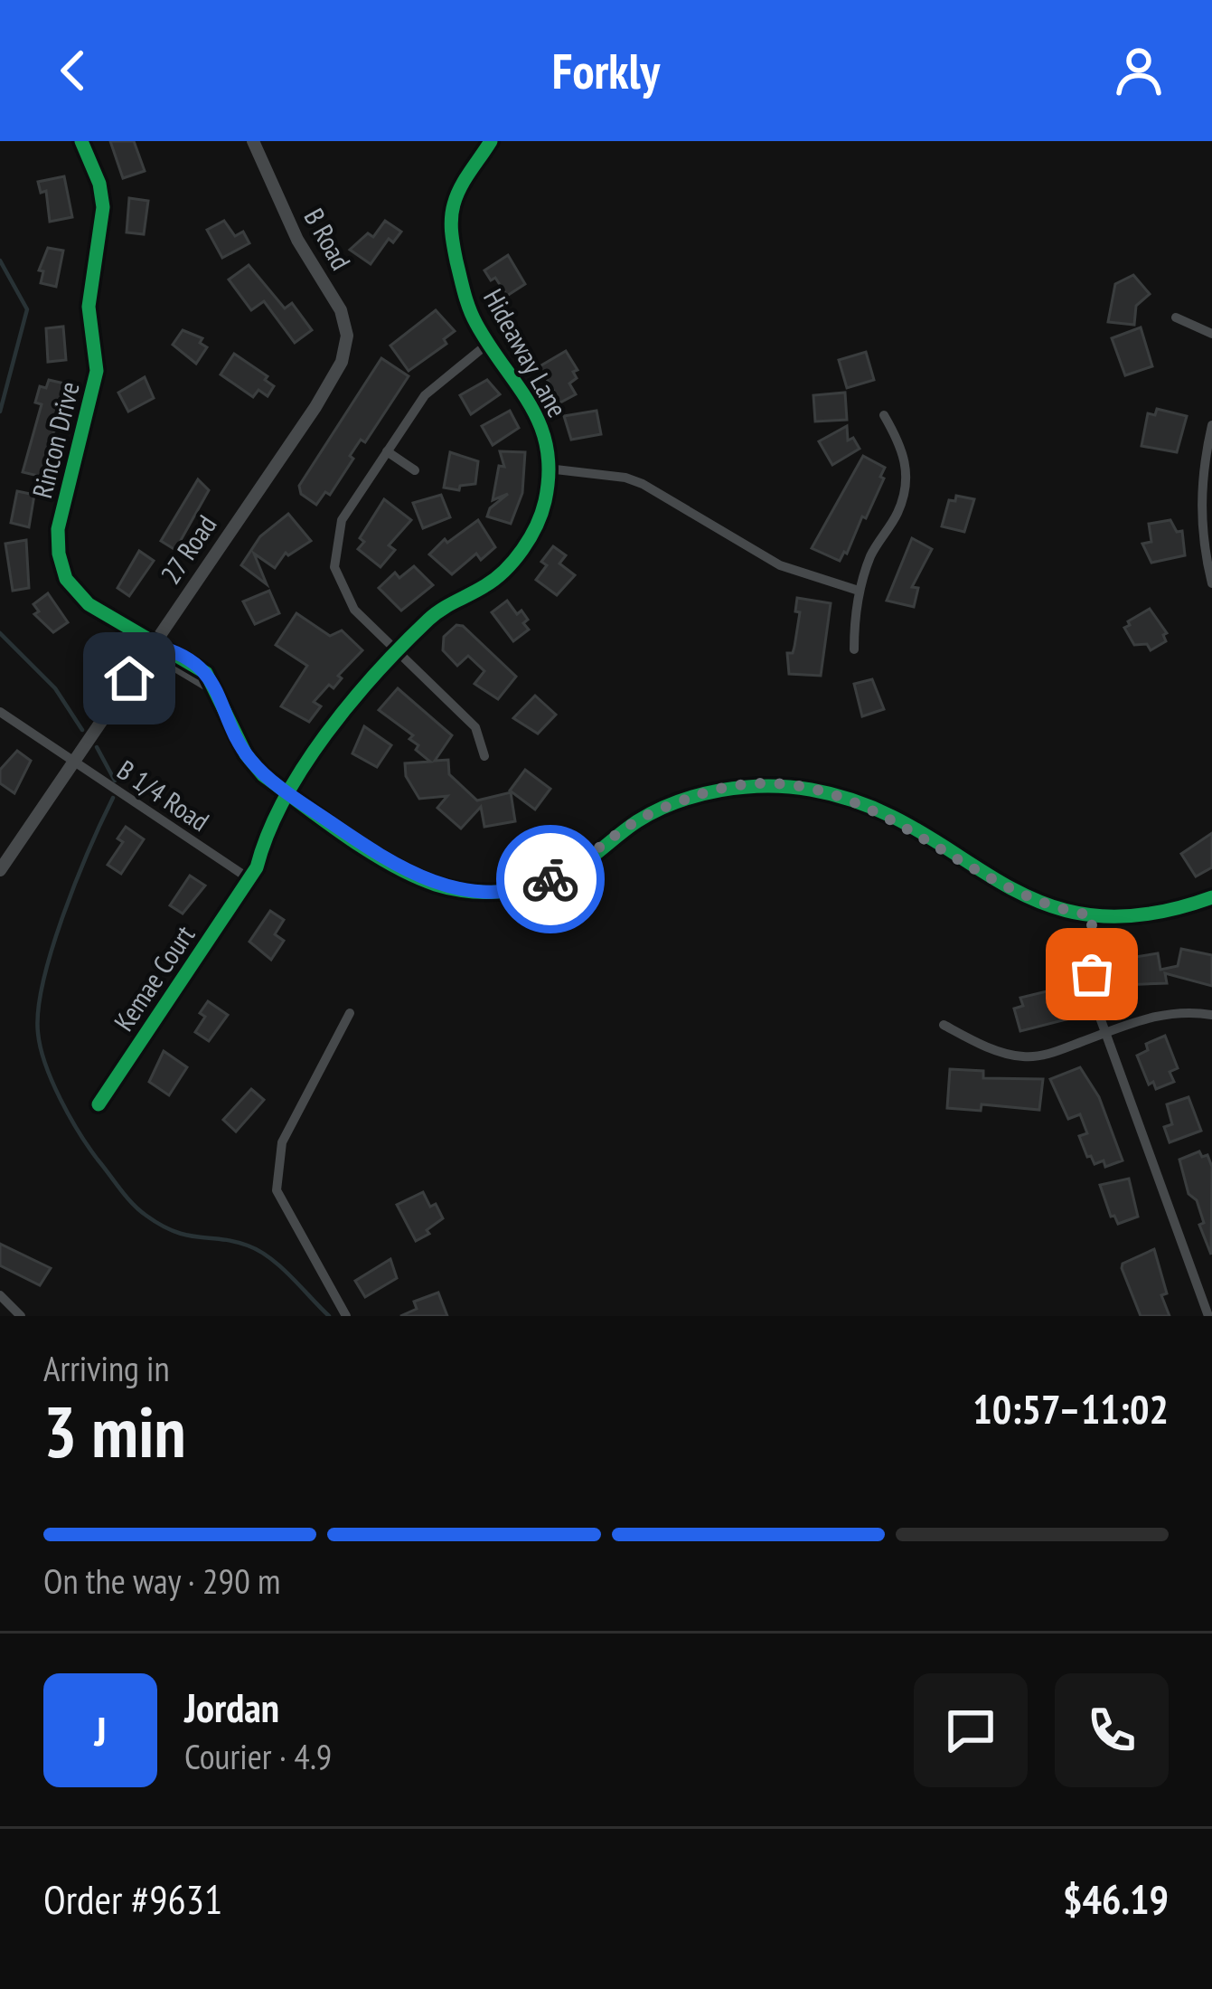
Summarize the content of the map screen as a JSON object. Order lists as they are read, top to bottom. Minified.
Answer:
{"streets":{"street":["B Road","Hideaway Lane","Rincon Drive","27 Road","B 1/4 Road","Kemae Court"]},"crossings":[["B Road","27 Road"],["Hideaway Lane","Rincon Drive"],["Hideaway Lane","B 1/4 Road"],["Hideaway Lane","Kemae Court"],["Rincon Drive","27 Road"],["27 Road","B 1/4 Road"],["B 1/4 Road","Kemae Court"]],"page":{"header":"Forkly","heading":["3 min","Arriving in","10:57–11:02"],"panel":["Jordan","Courier · 4.9","Order #9631","$46.19"],"bar":"On the way · 290 m","round":"J"}}
